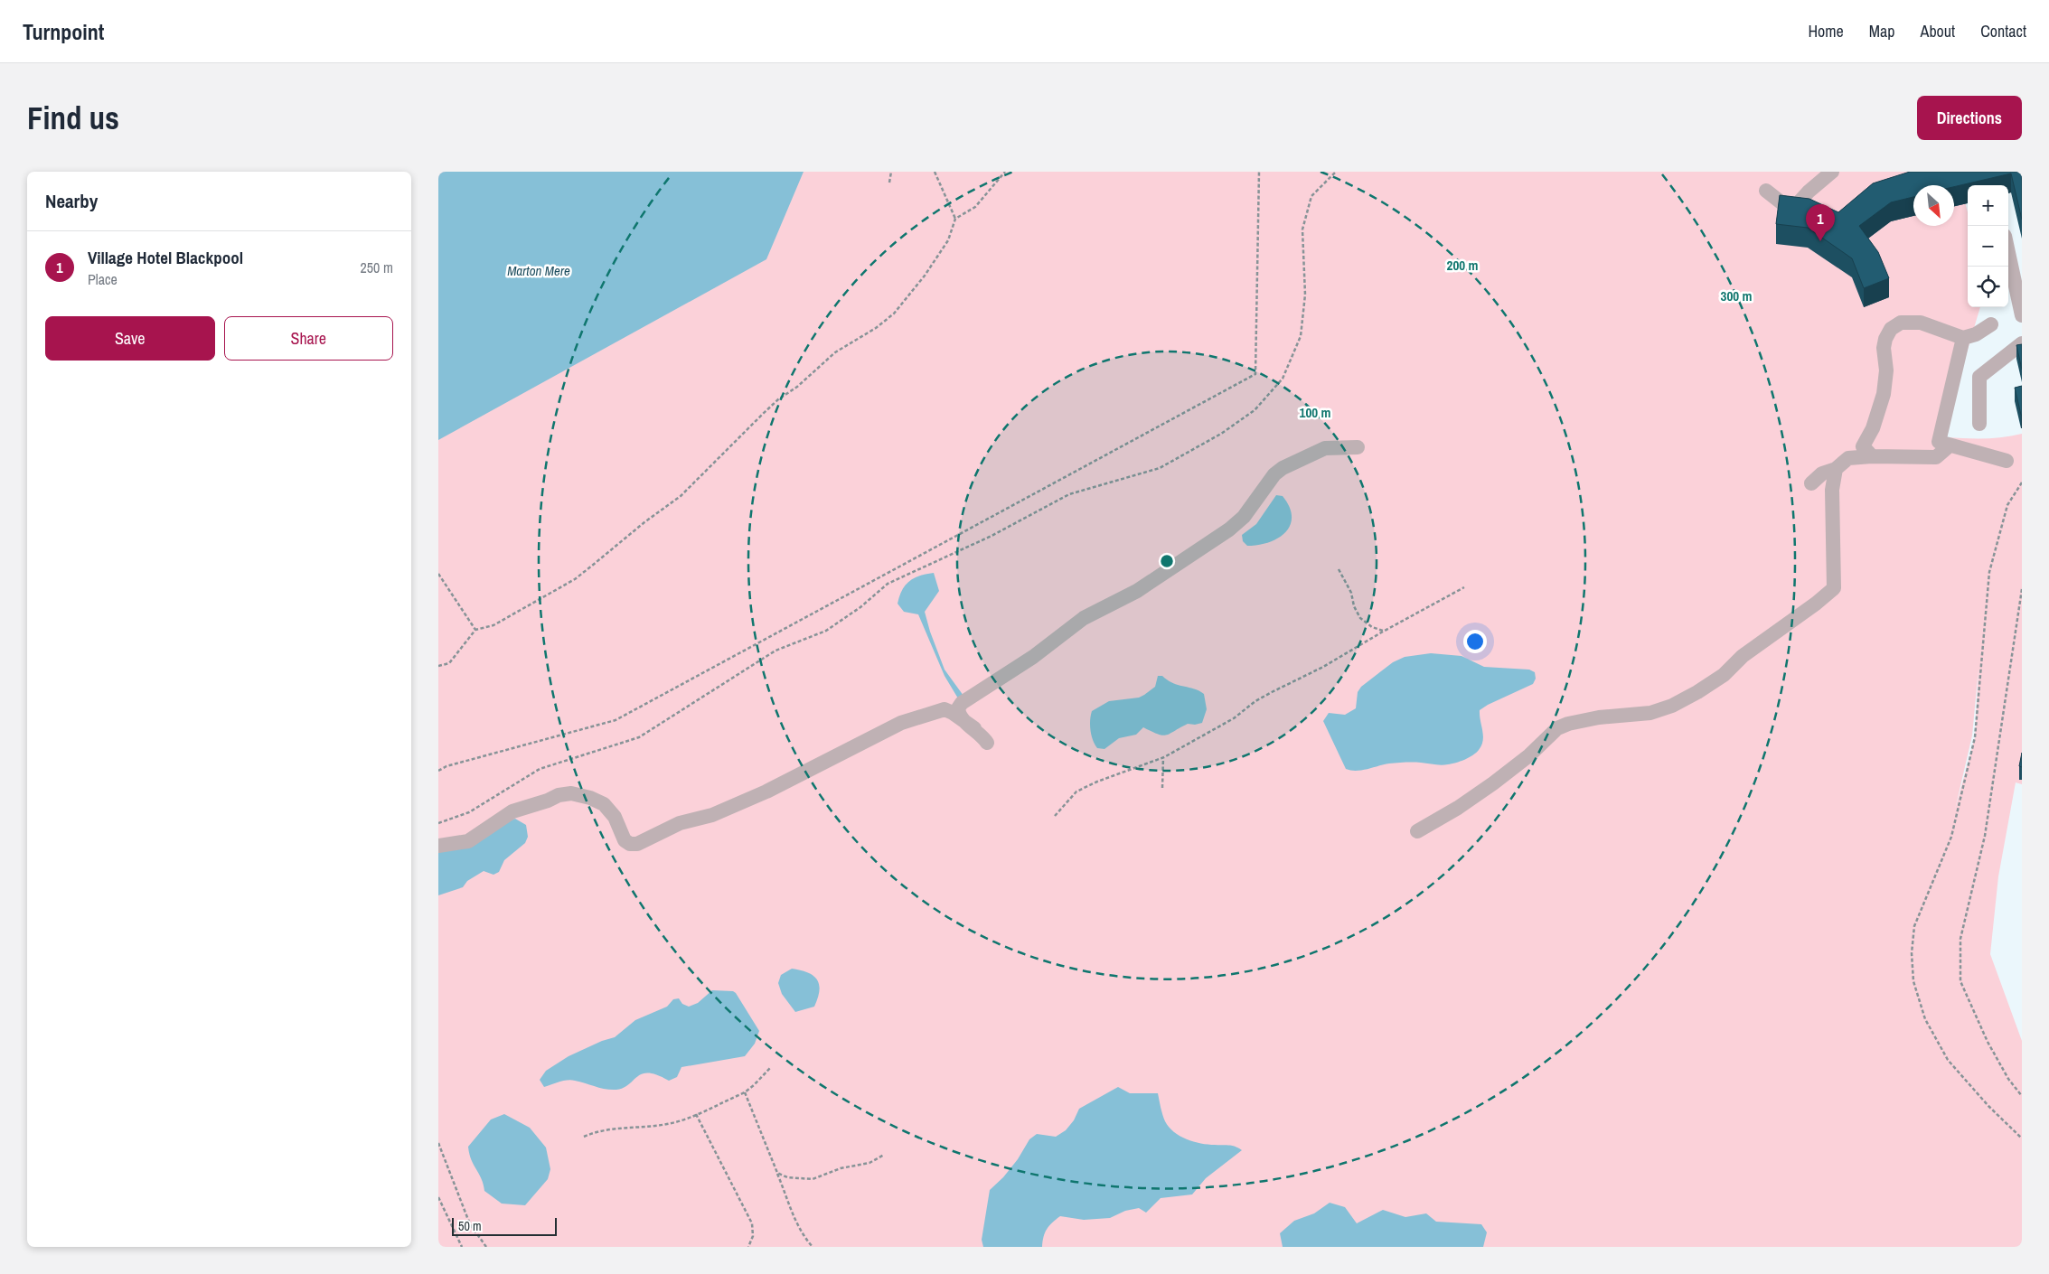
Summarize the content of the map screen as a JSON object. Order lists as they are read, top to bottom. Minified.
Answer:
{"water":["Marton Mere"],"scale_bar":"50 m","north":"bottom right","page":{"header":"Turnpoint","nav":["Home","Map","About","Contact"],"buttons":["Directions",["Save","Share"]],"title":"Find us","heading":"Nearby","map_buttons":["+","−"],"pins":"1","list":[{"mark":"1","name":"Village Hotel Blackpool","note":"Place","value":"250 m"}],"scale":"50 m"},"rings":["200 m","300 m","100 m"]}
